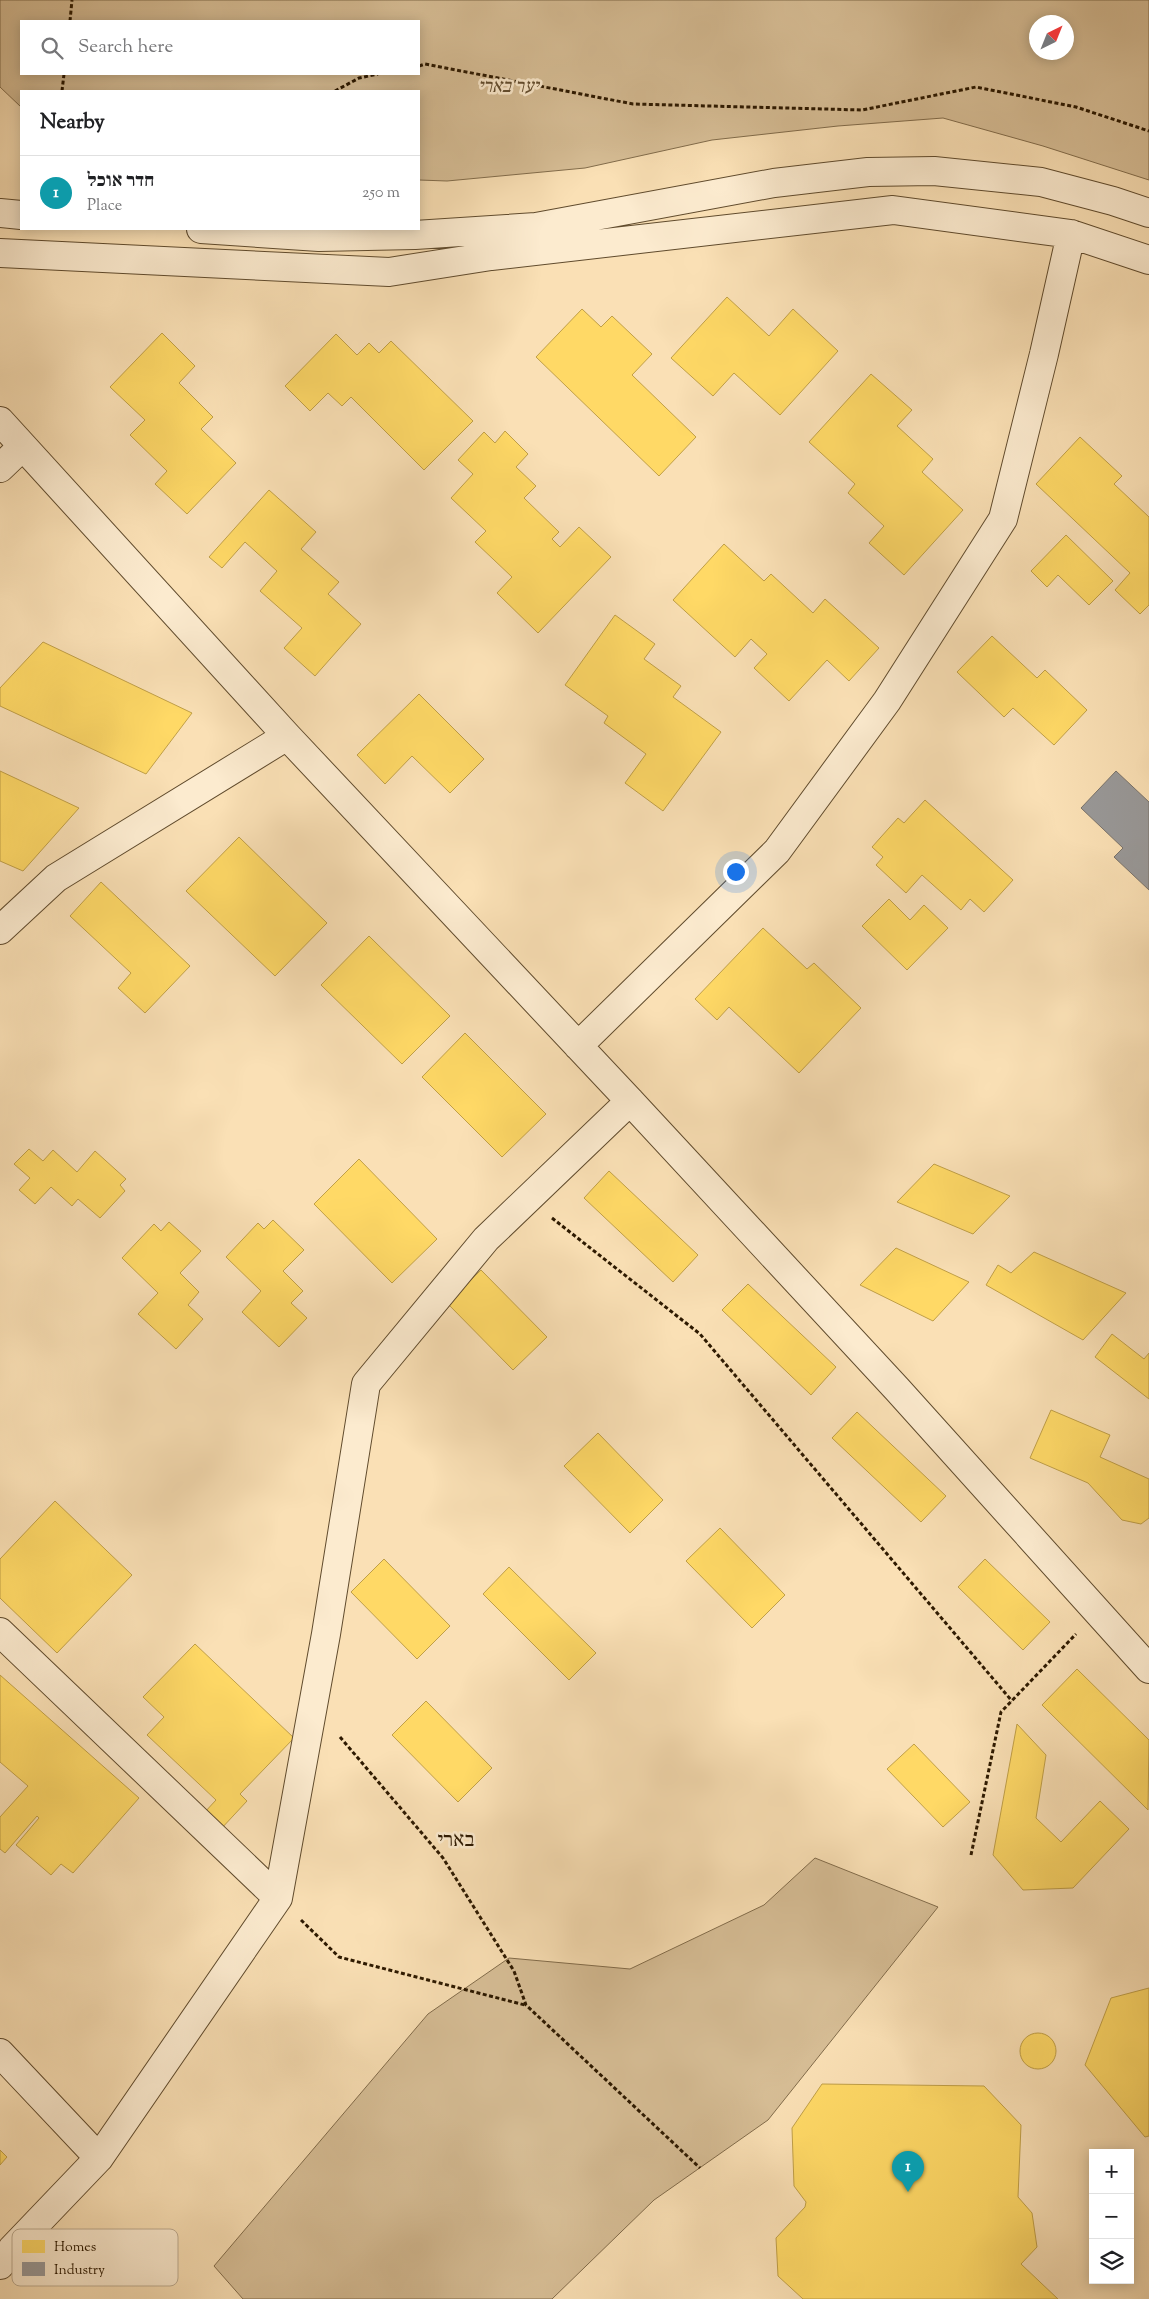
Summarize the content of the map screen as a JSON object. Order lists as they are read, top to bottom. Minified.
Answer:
{"districts":["בארי"],"parks":["יער בארי"],"legend":["Homes","Industry"],"north":"top right","page":{"search":"Search here","heading":"Nearby","list":[{"mark":"1","name":"חדר אוכל","note":"Place","value":"250 m"}],"map_buttons":["+","−"],"pins":"1"}}
